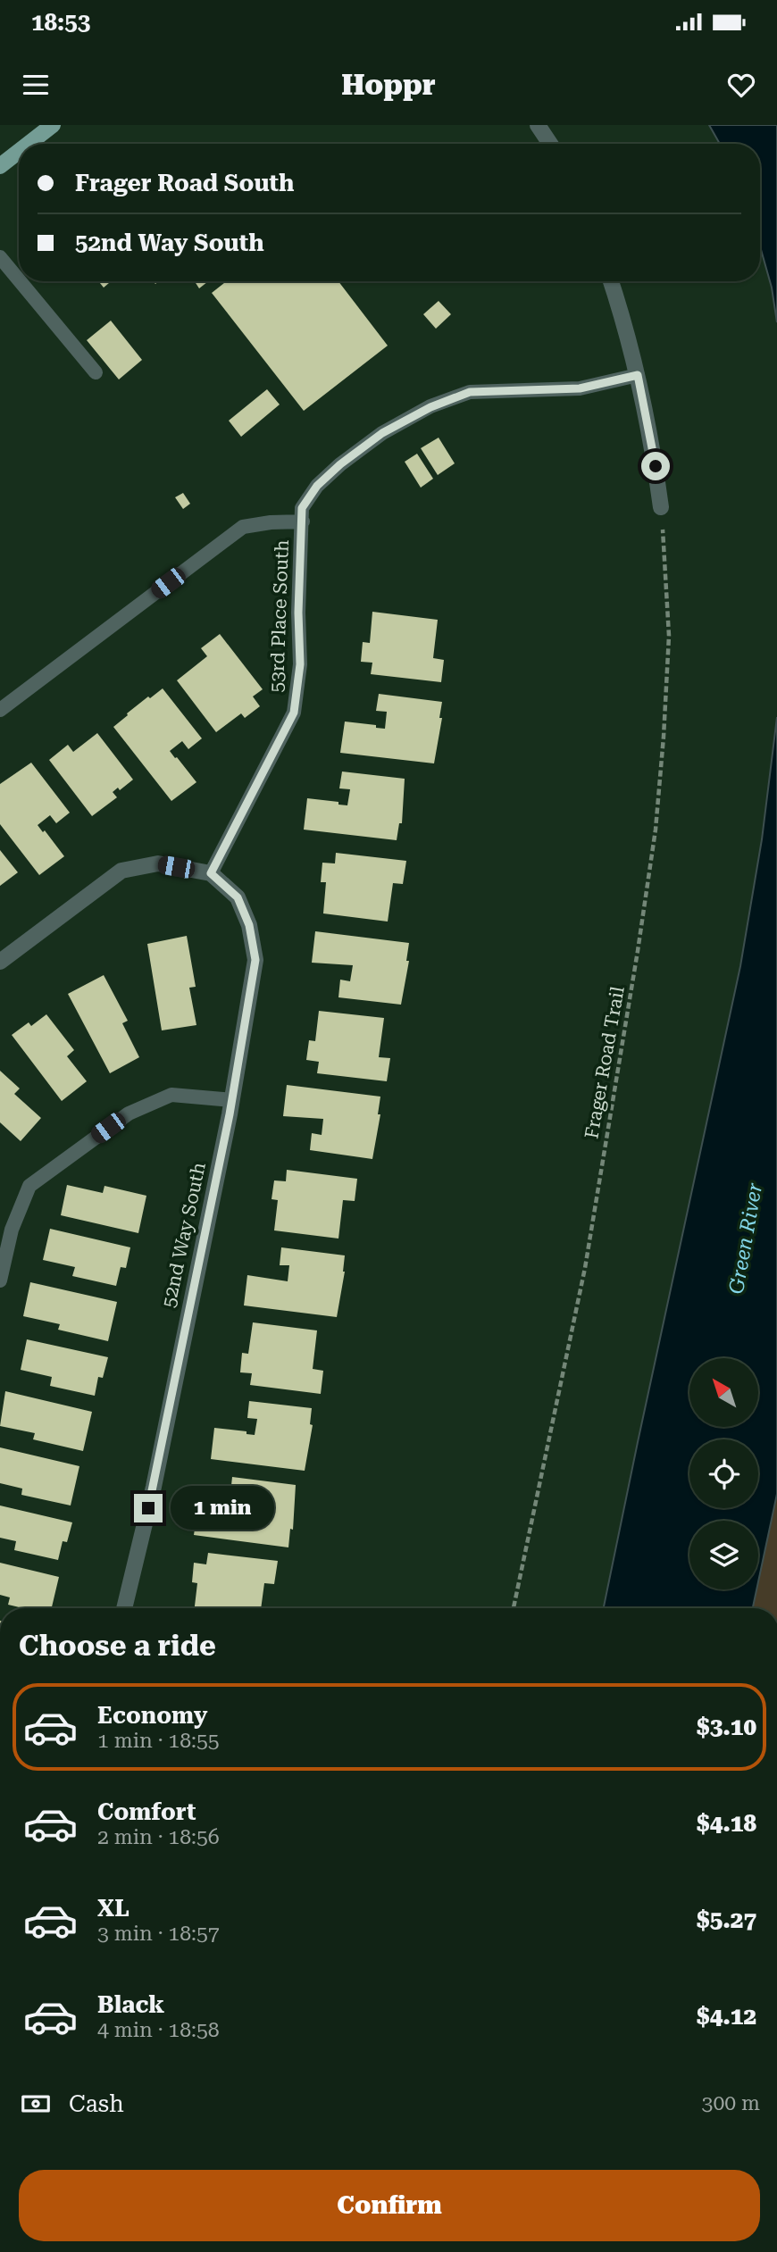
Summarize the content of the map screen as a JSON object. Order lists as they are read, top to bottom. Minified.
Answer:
{"streets":{"street":["52nd Way South"],"lane":["53rd Place South"],"path":["Frager Road Trail"]},"crossings":[["53rd Place South","52nd Way South"]],"water":["Green River"],"north":"top left","page":{"status":"18:53","header":"Hoppr","banner":["Frager Road South","52nd Way South"],"bubble":"1 min","heading":"Choose a ride","list":[{"name":"Economy","note":"1 min · 18:55","value":"$3.10"},{"name":"Comfort","note":"2 min · 18:56","value":"$4.18"},{"name":"XL","note":"3 min · 18:57","value":"$5.27"},{"name":"Black","note":"4 min · 18:58","value":"$4.12"}],"pay":["Cash","300 m"],"buttons":"Confirm"}}
